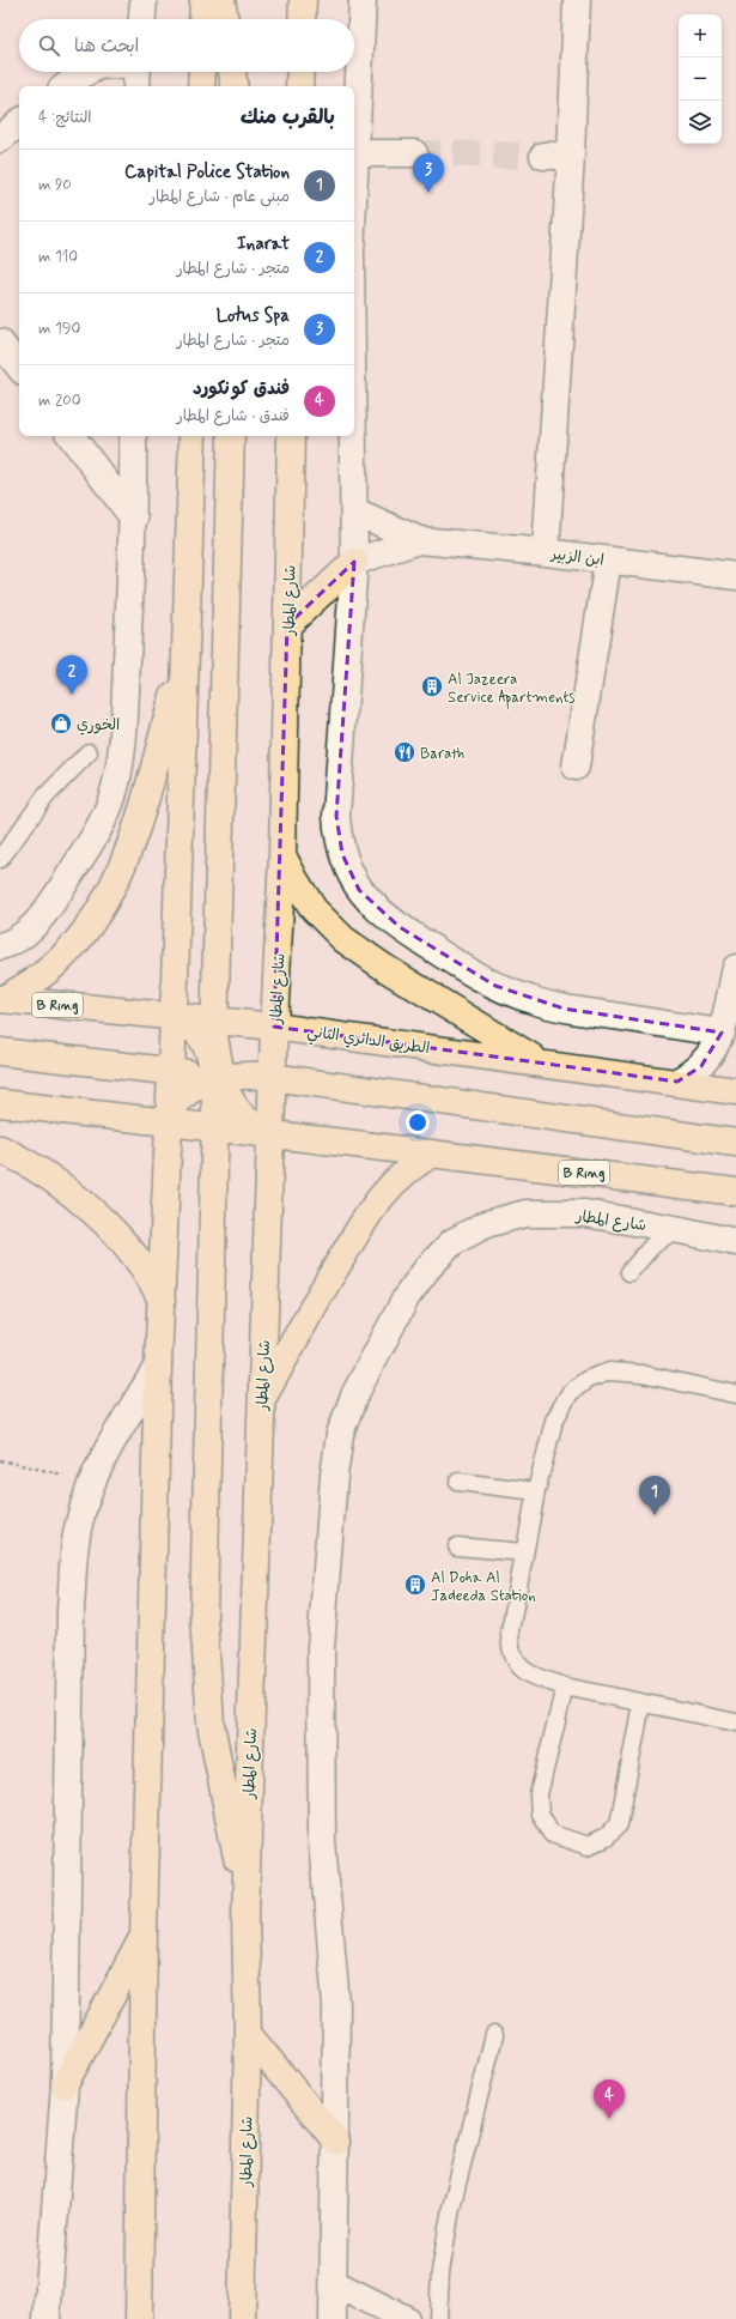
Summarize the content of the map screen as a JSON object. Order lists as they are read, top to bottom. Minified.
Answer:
{"streets":{"main road":["شارع المطار","B Ring","الطريق الدائري الثاني"],"street":["ابن الزبير"]},"crossings":[["شارع المطار","B Ring"],["شارع المطار","الطريق الدائري الثاني"]],"places":{"building":["Al Jazeera Service Apartments","Al Doha Al Jadeeda Station"],"shop":["الخوري"],"restaurant":["Barath"]},"page":{"map_buttons":["+","−"],"search":"ابحث هنا","heading":["بالقرب منك","النتائج: 4"],"list":[{"mark":"1","name":"Capital Police Station","note":"مبنى عام · شارع المطار","value":"90 m"},{"mark":"2","name":"Inarat","note":"متجر · شارع المطار","value":"110 m"},{"mark":"3","name":"Lotus Spa","note":"متجر · شارع المطار","value":"190 m"},{"mark":"4","name":"فندق كونكورد","note":"فندق · شارع المطار","value":"200 m"}],"pins":["3","2","1","4"]}}
